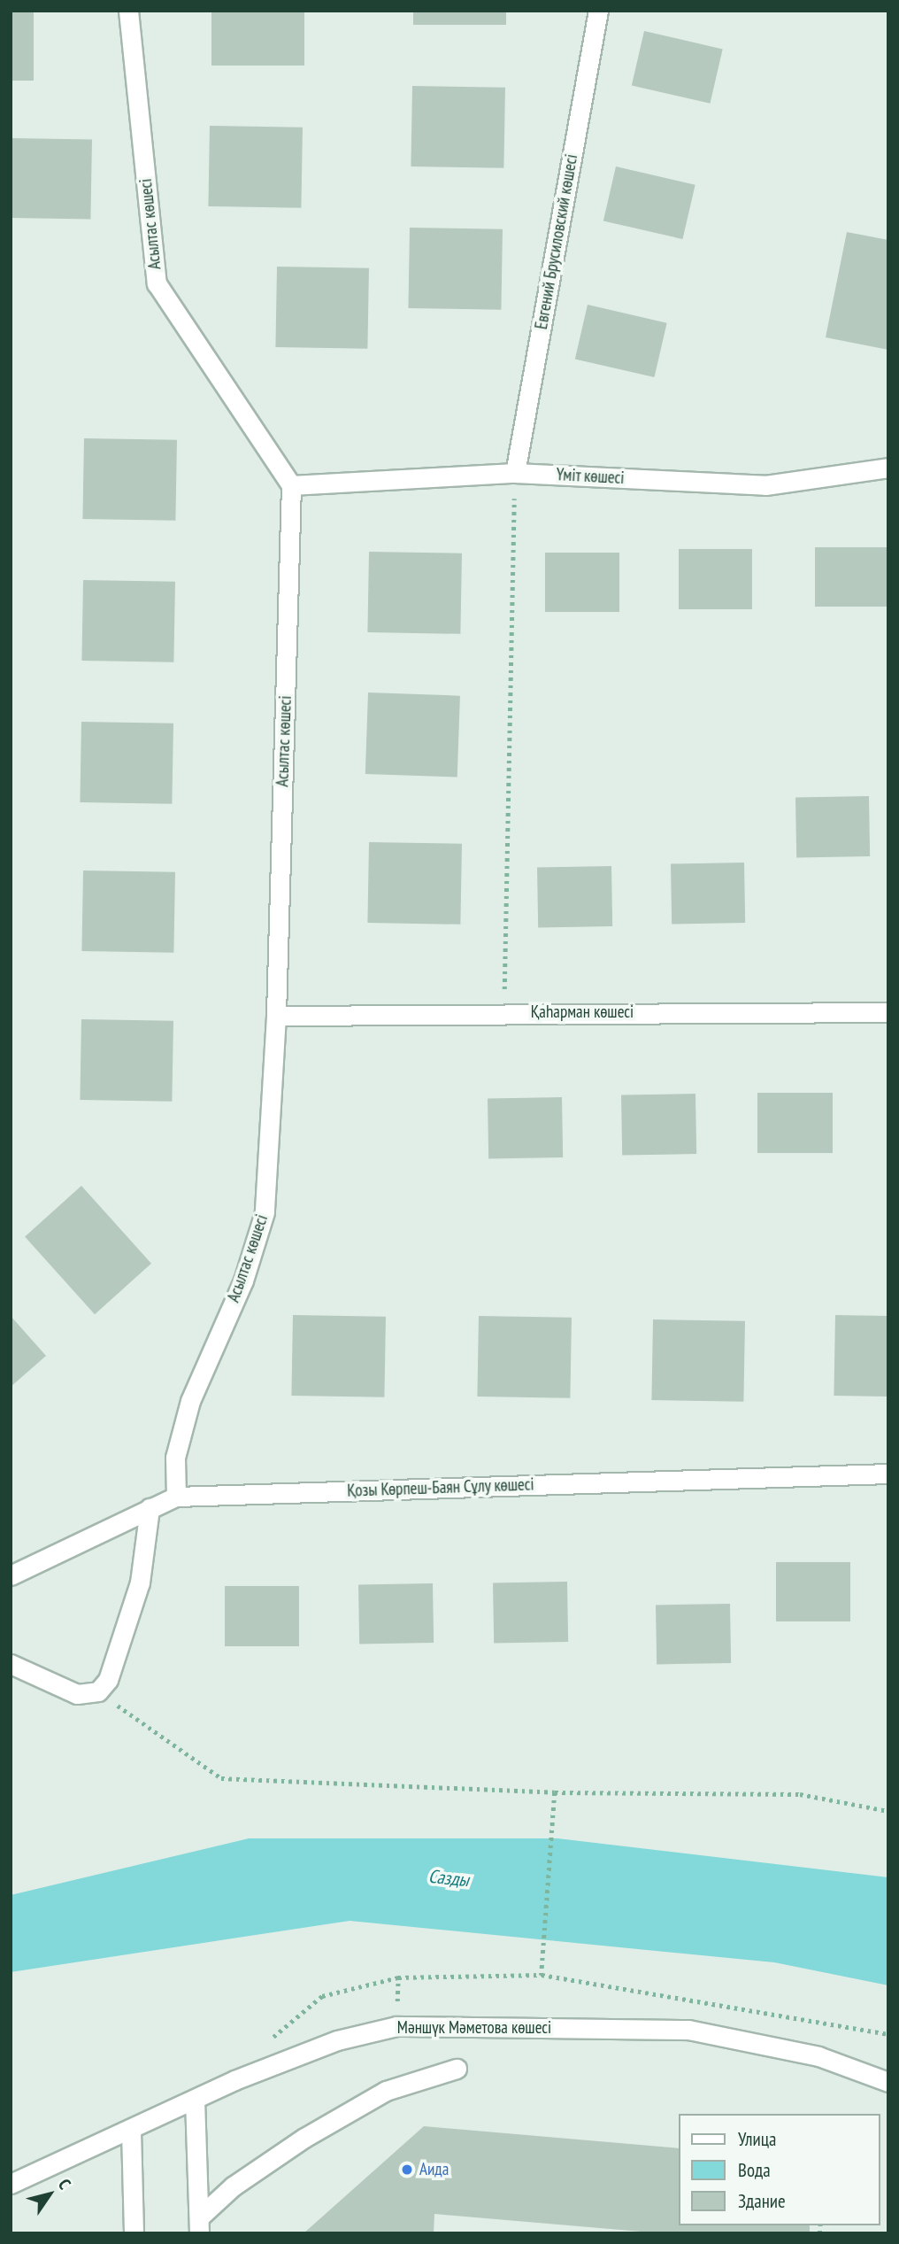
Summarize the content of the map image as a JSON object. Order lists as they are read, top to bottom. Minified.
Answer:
{"streets":{"street":["Асылтас көшесі","Евгений Брусиловский көшесі","Үміт көшесі","Қаһарман көшесі","Қозы Көрпеш-Баян Сұлу көшесі","Мәншүк Мәметова көшесі"]},"crossings":[["Асылтас көшесі","Үміт көшесі"],["Асылтас көшесі","Қаһарман көшесі"],["Асылтас көшесі","Қозы Көрпеш-Баян Сұлу көшесі"],["Евгений Брусиловский көшесі","Үміт көшесі"]],"water":["Сазды"],"places":["Аида"],"legend":["Улица","Вода","Здание"],"north":"top right"}
